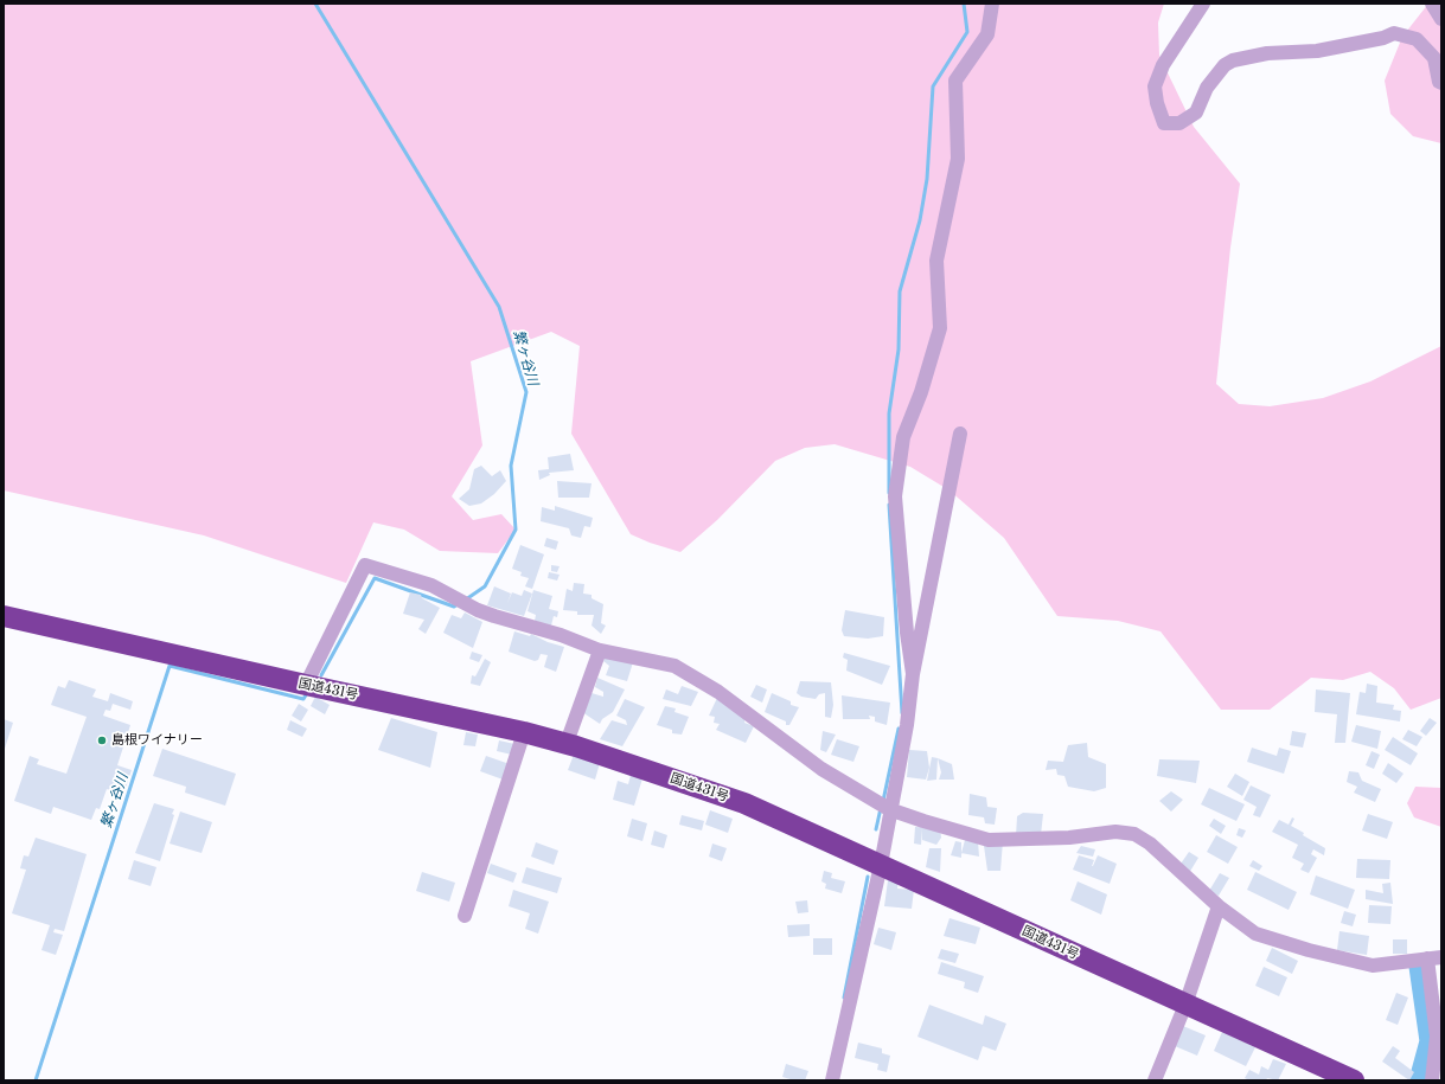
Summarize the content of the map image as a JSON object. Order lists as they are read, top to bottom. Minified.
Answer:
{"streets":{"highway":["国道431号"]},"water":["繁ヶ谷川"],"places":["島根ワイナリー"]}
